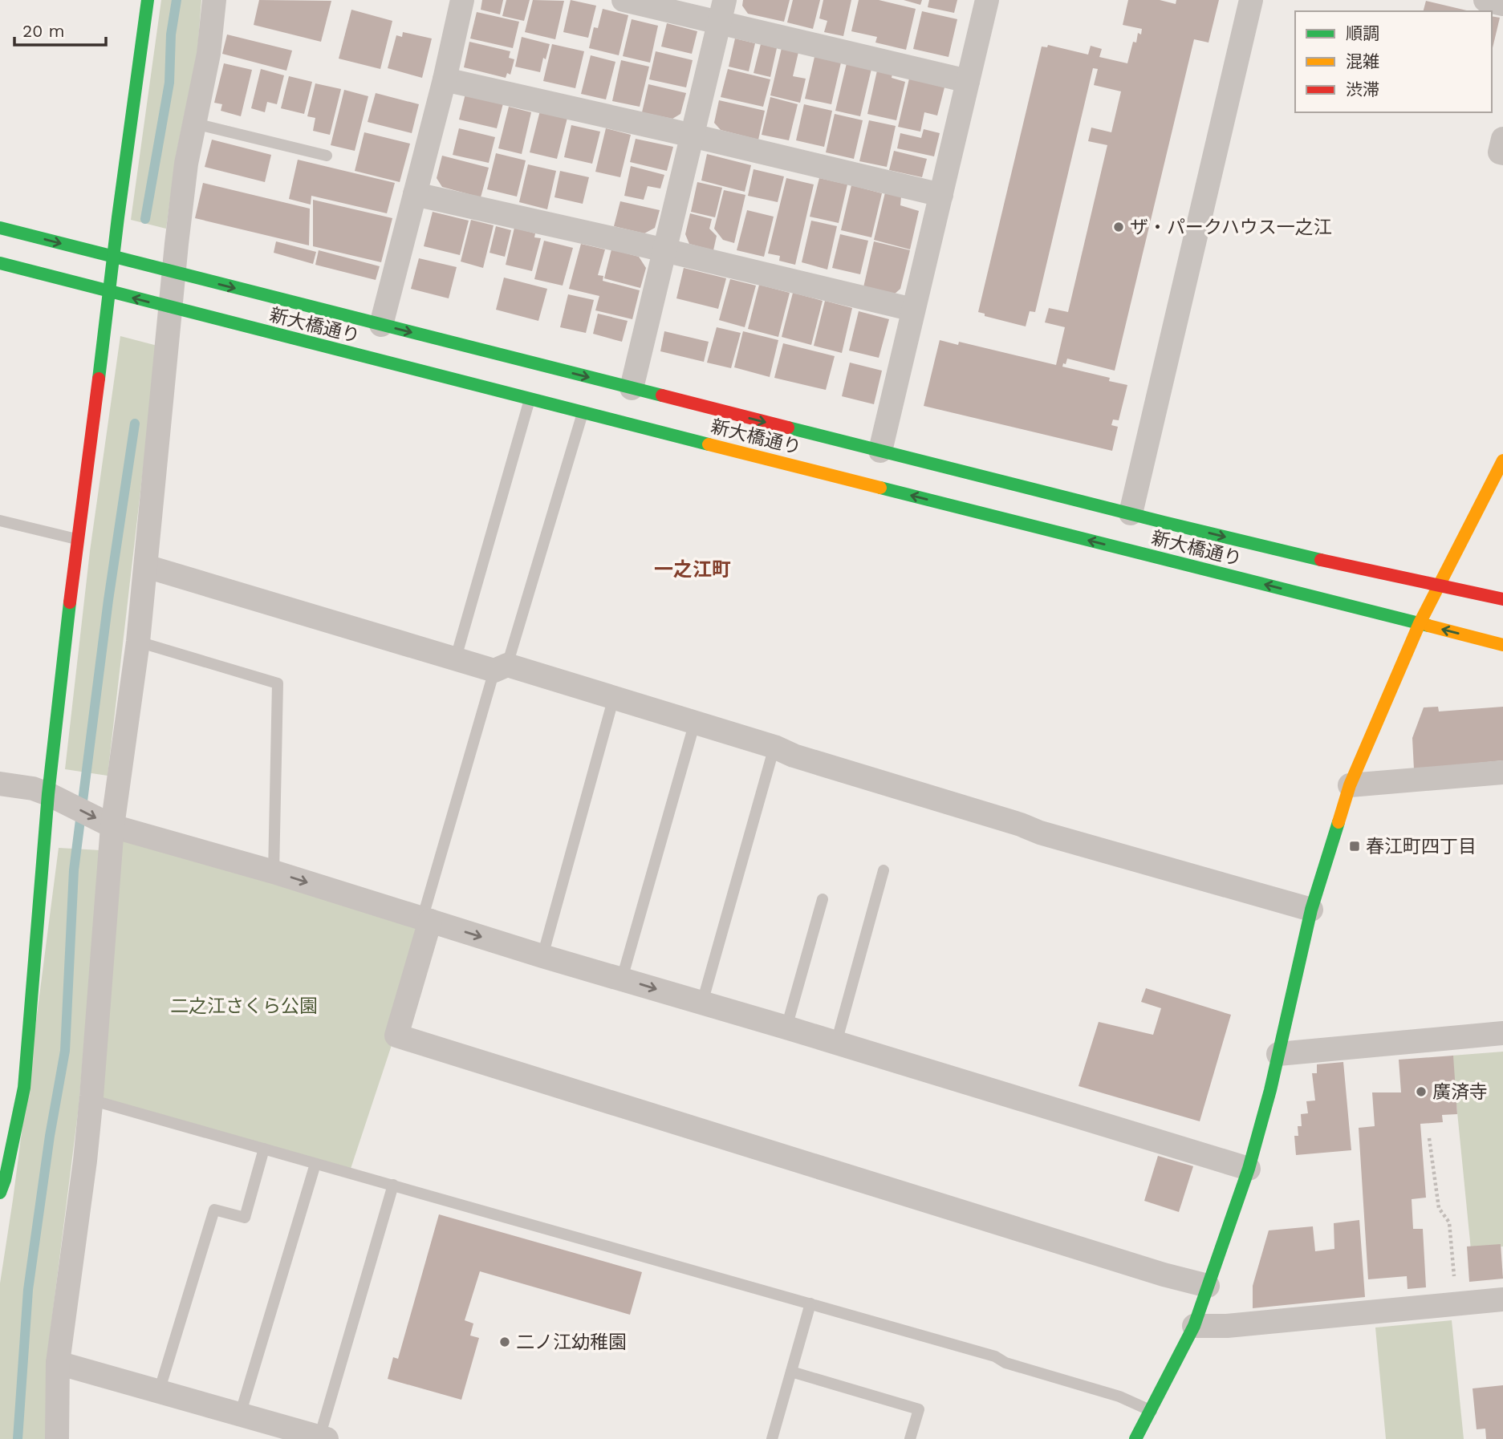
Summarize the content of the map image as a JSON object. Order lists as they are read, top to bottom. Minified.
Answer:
{"streets":{"main road":["新大橋通り"]},"districts":["一之江町"],"parks":["二之江さくら公園"],"places":{"other":["ザ・パークハウス一之江","廣済寺","二ノ江幼稚園"],"transit":["春江町四丁目"]},"legend":["順調","混雑","渋滞"],"scale_bar":"20 m"}
